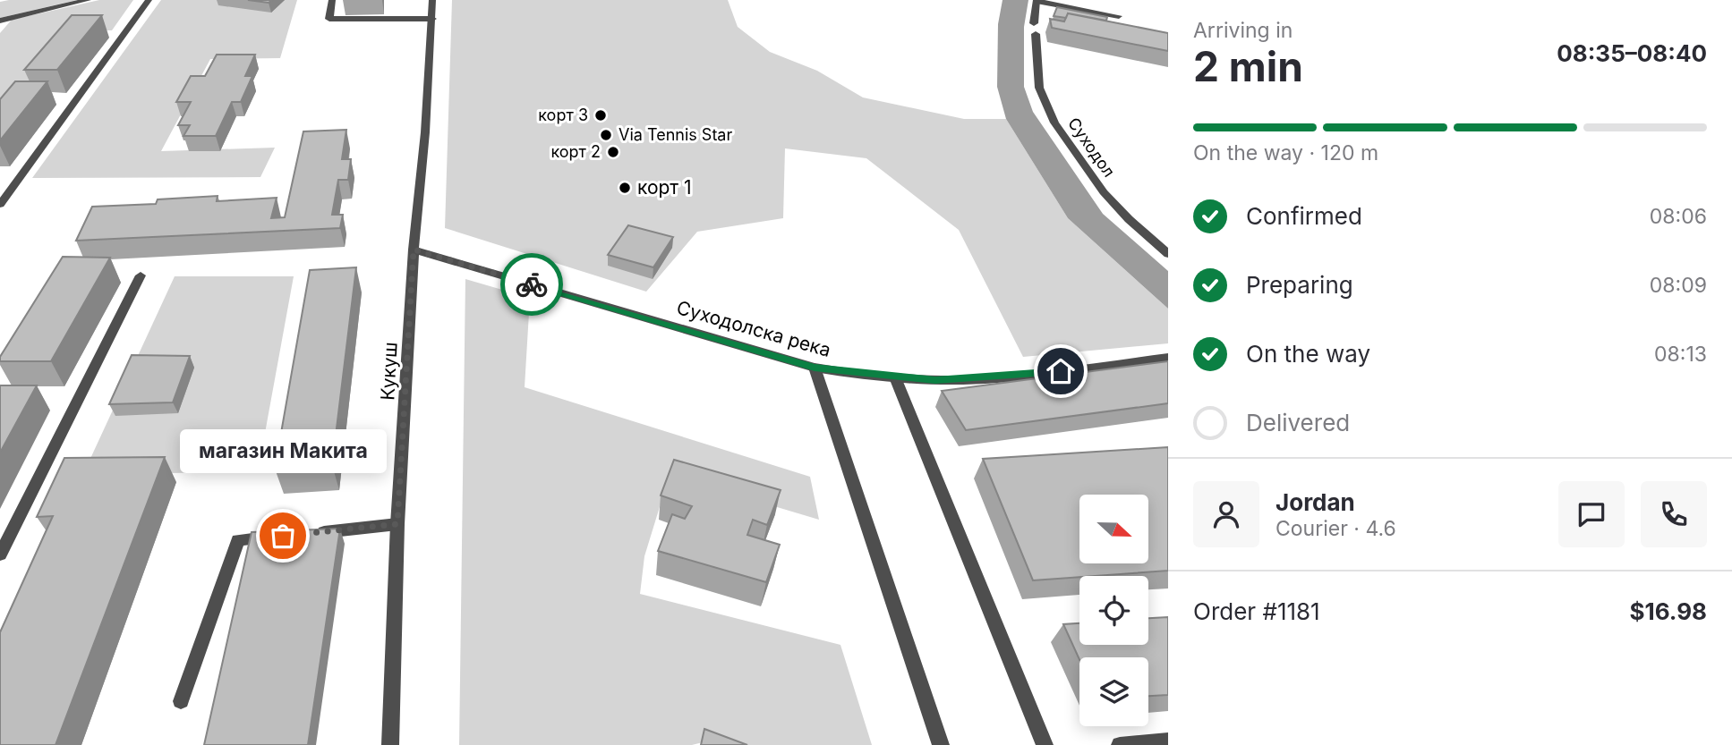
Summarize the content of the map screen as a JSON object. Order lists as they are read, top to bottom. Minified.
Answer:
{"streets":{"street":["Суходол","Суходолска река","Кукуш"]},"crossings":[["Суходолска река","Кукуш"]],"places":["корт 3","Via Tennis Star","корт 2","корт 1","магазин Макита"],"north":"right","page":{"heading":["2 min","Arriving in","08:35–08:40"],"panel":["Jordan","Courier · 4.6","Order #1181","$16.98"],"bar":"On the way · 120 m","list":[["Confirmed","08:06"],["Preparing","08:09"],["On the way","08:13"],"Delivered"],"bubble":"магазин Макита"}}
